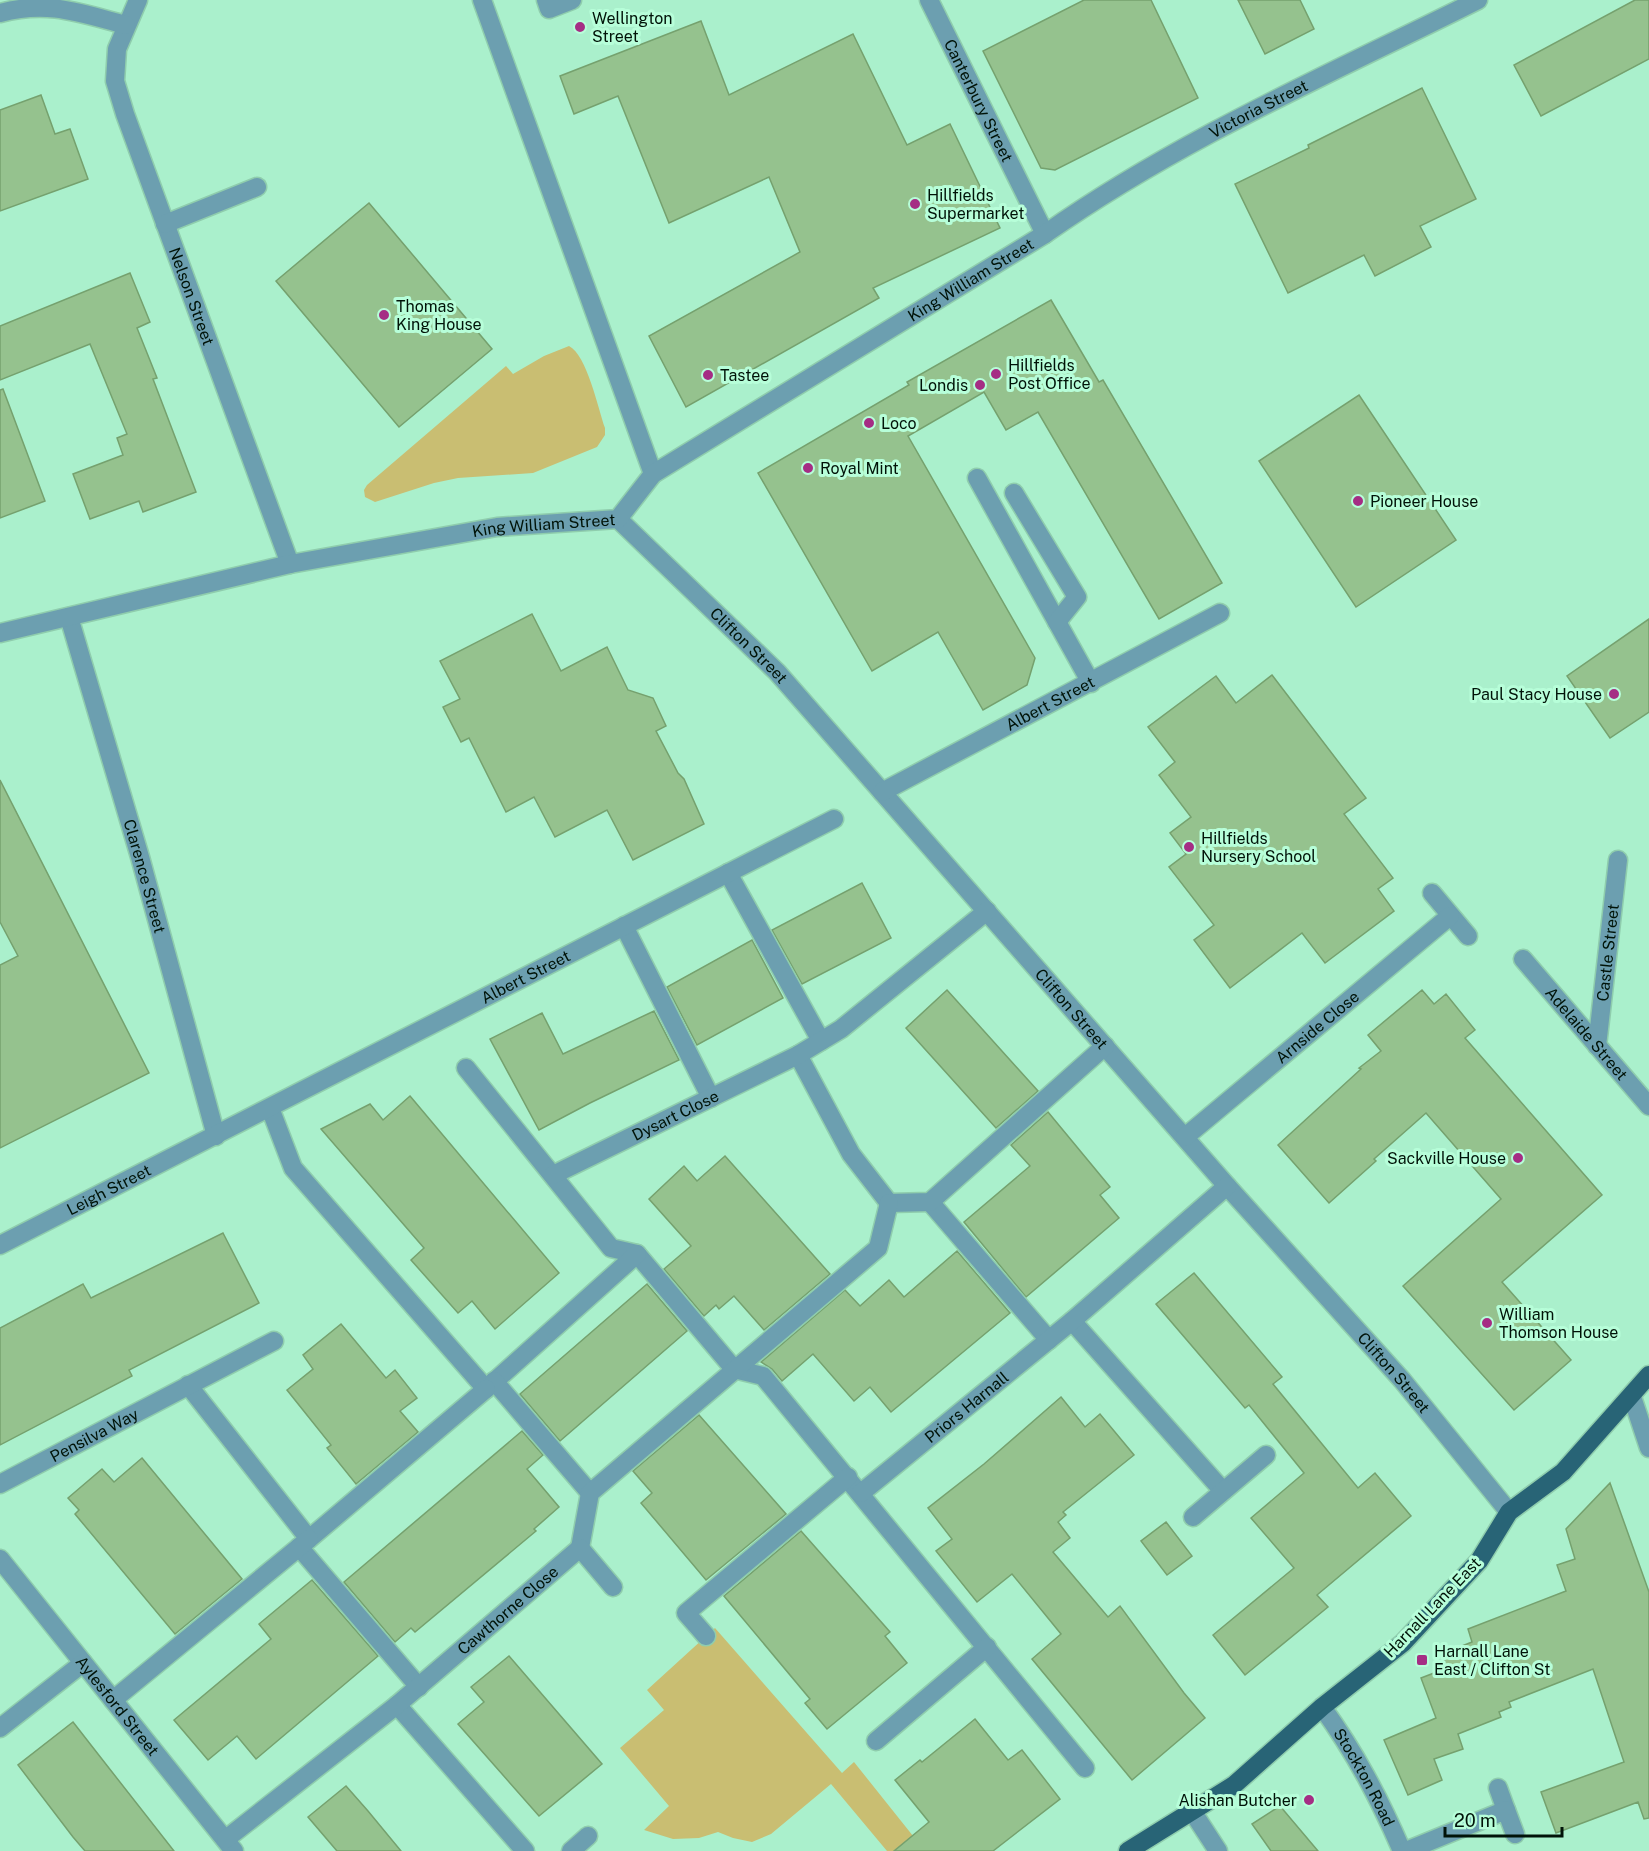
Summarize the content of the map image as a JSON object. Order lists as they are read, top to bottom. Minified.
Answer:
{"streets":{"main road":["Harnall Lane East"],"street":["Canterbury Street","Victoria Street","King William Street","Nelson Street","Clifton Street","Albert Street","Clarence Street","Castle Street","Arnside Close","Adelaide Street","Dysart Close","Leigh Street","Priors Harnall","Pensilva Way","Cawthorne Close","Aylesford Street","Stockton Road"]},"crossings":[["Canterbury Street","Victoria Street"],["Canterbury Street","King William Street"],["Victoria Street","King William Street"],["King William Street","Nelson Street"],["King William Street","Clifton Street"],["King William Street","Clarence Street"],["Clifton Street","Albert Street"],["Clifton Street","Arnside Close"],["Clifton Street","Dysart Close"],["Clifton Street","Priors Harnall"],["Clifton Street","Harnall Lane East"],["Albert Street","Clarence Street"],["Albert Street","Leigh Street"],["Clarence Street","Leigh Street"],["Castle Street","Adelaide Street"],["Harnall Lane East","Stockton Road"],["Cawthorne Close","Aylesford Street"]],"places":{"other":["Wellington Street","Hillfields Supermarket","Thomas King House","Hillfields Post Office","Tastee","Londis","Loco","Royal Mint","Pioneer House","Paul Stacy House","Hillfields Nursery School","Sackville House","William Thomson House","Alishan Butcher"],"transit":["Harnall Lane East / Clifton St"]},"scale_bar":"20 m"}
